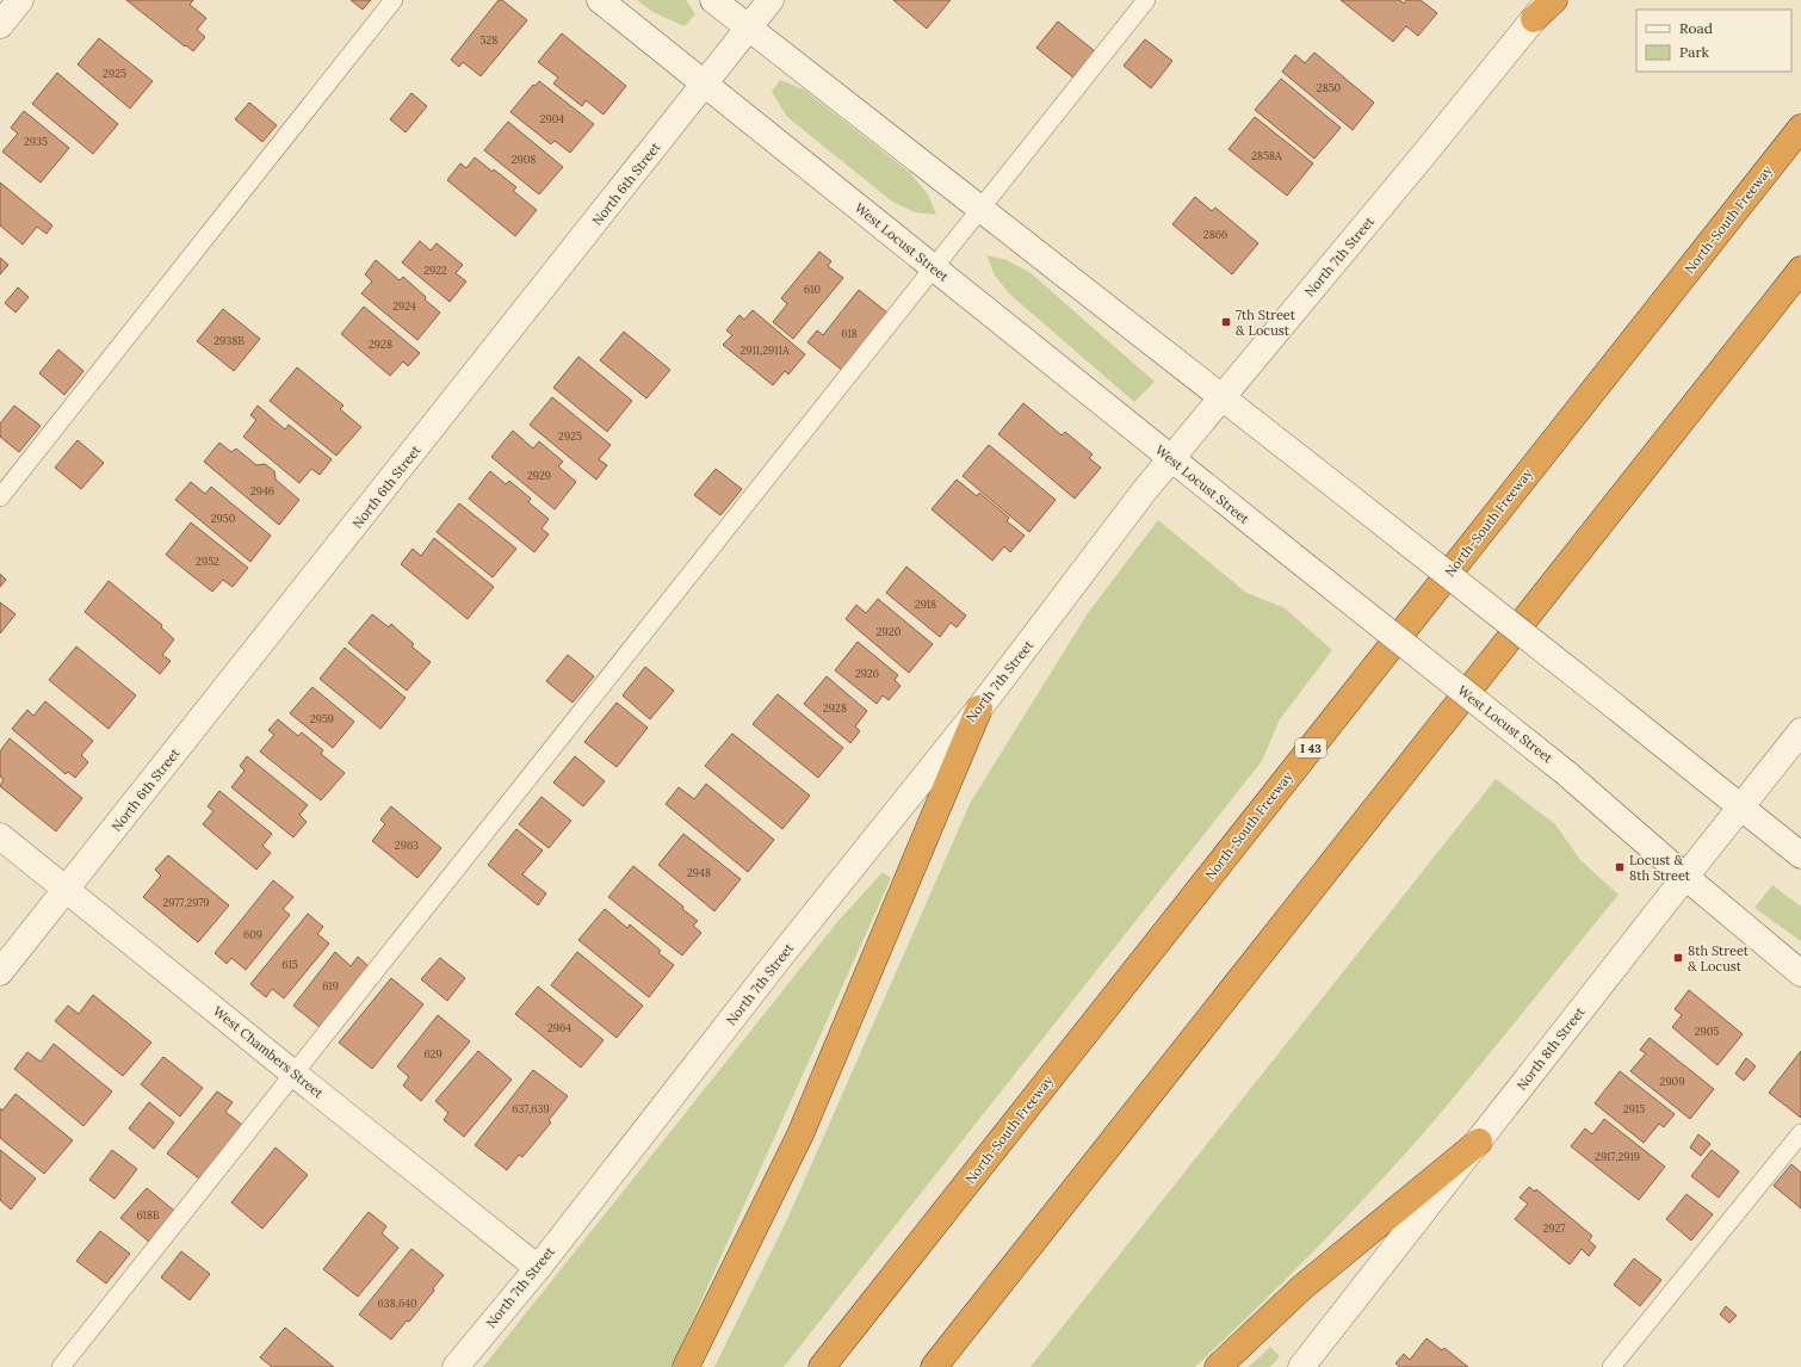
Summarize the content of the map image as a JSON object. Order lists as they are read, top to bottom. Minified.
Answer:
{"streets":{"highway":["North-South Freeway","I 43"],"street":["North 6th Street","West Locust Street","North 7th Street","North 8th Street","West Chambers Street"]},"crossings":[["North 6th Street","West Locust Street"],["North 6th Street","West Chambers Street"],["West Locust Street","North 7th Street"],["West Locust Street","North 8th Street"],["North 7th Street","West Chambers Street"]],"places":{"transit":["7th Street & Locust","Locust & 8th Street","8th Street & Locust"]},"house_numbers":["528","2925","2850","2904","2935","2858A","2908","2866","2922","610","2924","618","2938B","2928","2911,2911A","2925","2929","2946","2950","2952","2918","2920","2926","2928","2959","2963","2948","2977,2979","609","615","619","2964","2905","629","2909","637,639","2915","2917,2919","618B","2927","638,640"],"legend":["Road","Park"]}
